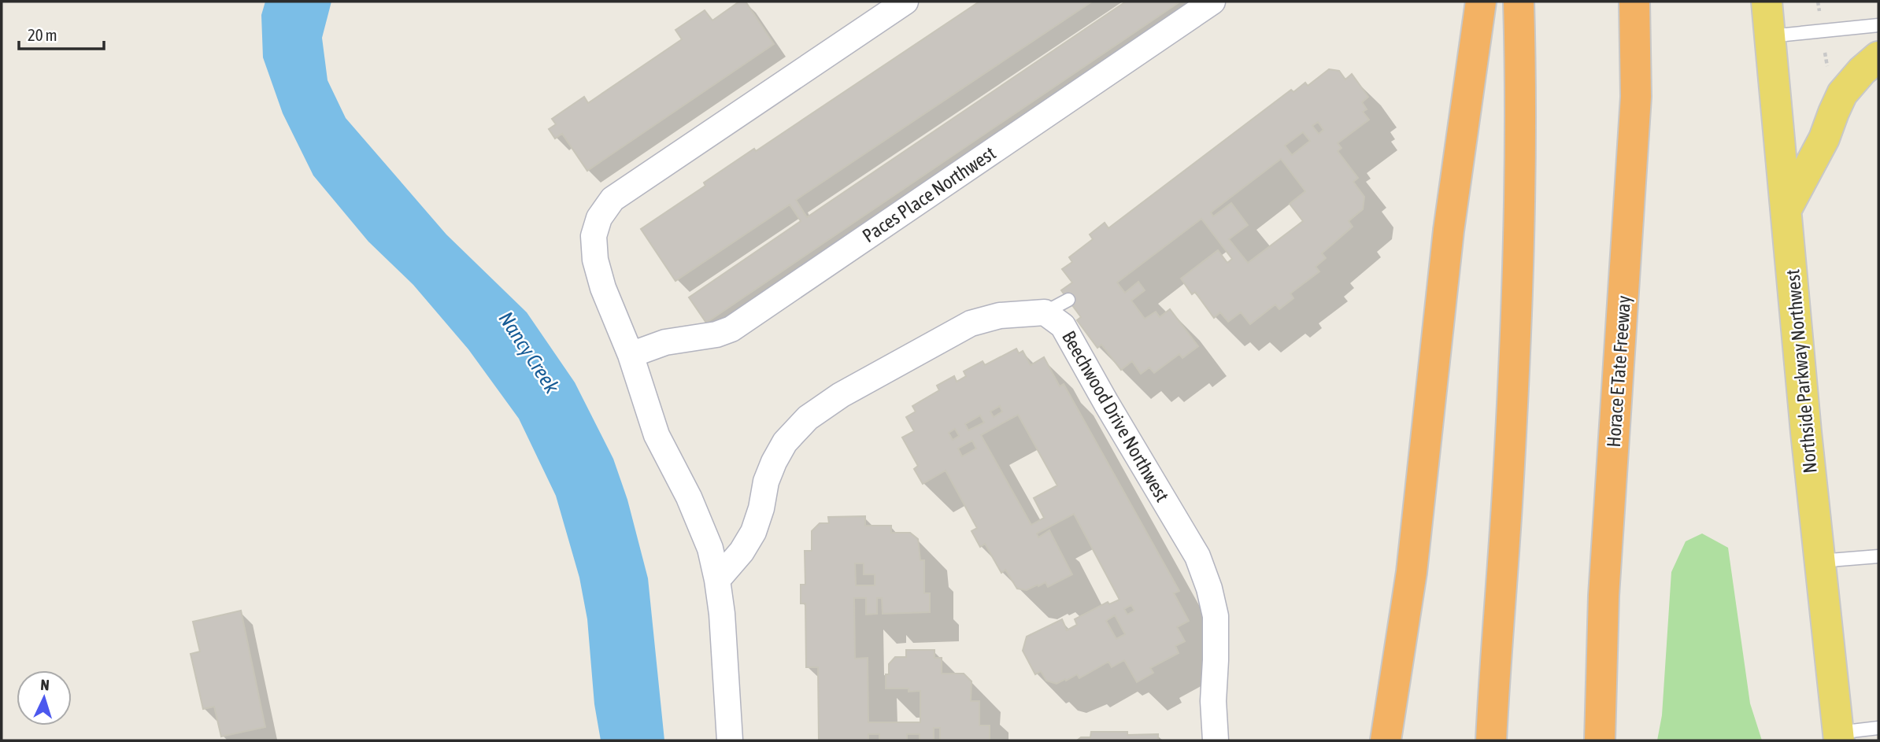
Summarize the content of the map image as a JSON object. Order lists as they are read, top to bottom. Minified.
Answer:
{"streets":{"highway":["Horace E Tate Freeway"],"main road":["Northside Parkway Northwest"],"street":["Paces Place Northwest","Beechwood Drive Northwest"]},"water":["Nancy Creek"],"scale_bar":"20 m","north":"top"}
